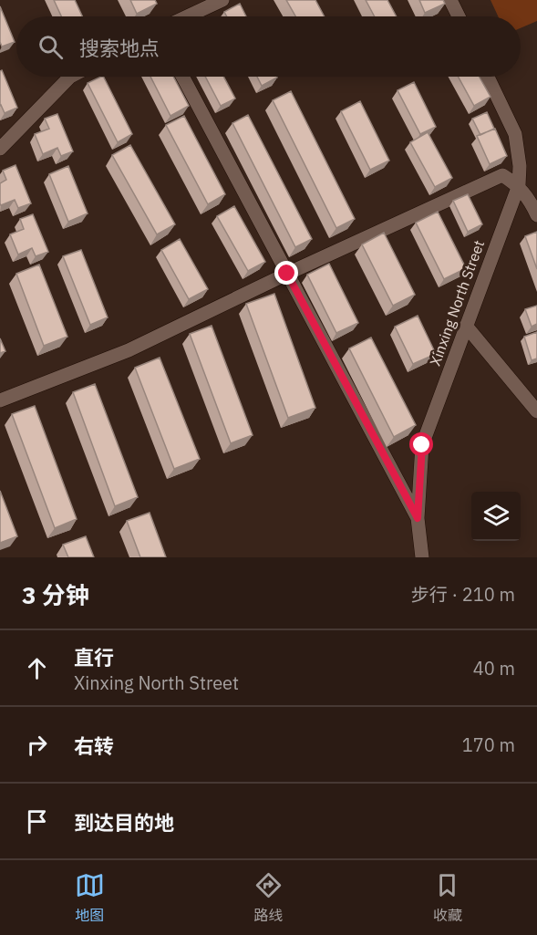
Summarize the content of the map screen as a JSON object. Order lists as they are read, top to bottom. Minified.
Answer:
{"streets":{"street":["Xinxing North Street"]},"page":{"search":"搜索地点","heading":["3 分钟","步行 · 210 m"],"list":[["直行","Xinxing North Street","40 m"],["右转","170 m"],"到达目的地"],"nav":["地图","路线","收藏"]}}
